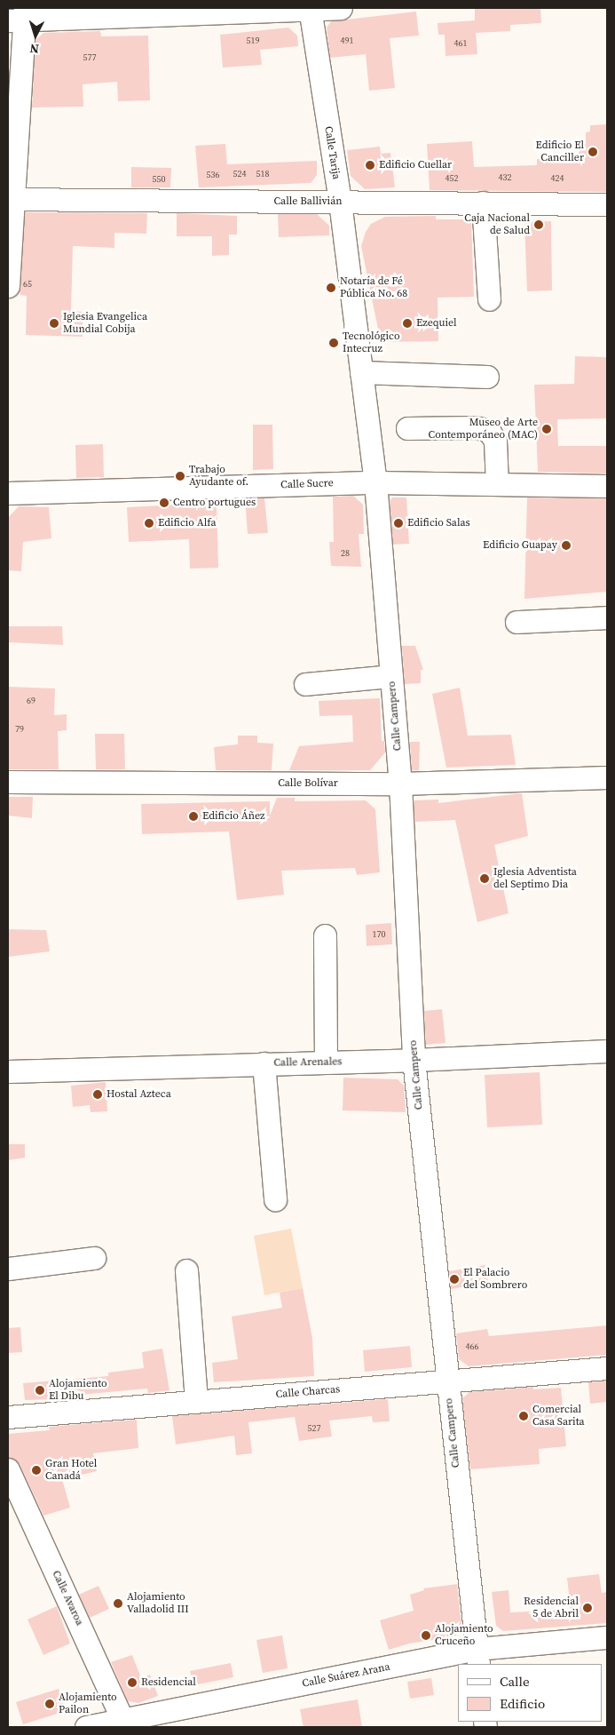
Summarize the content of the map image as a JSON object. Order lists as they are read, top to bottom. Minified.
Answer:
{"streets":{"street":["Calle Tarija","Calle Ballivián","Calle Sucre","Calle Campero","Calle Bolívar","Calle Arenales","Calle Charcas","Calle Avaroa","Calle Suárez Arana"]},"crossings":[["Calle Tarija","Calle Ballivián"],["Calle Tarija","Calle Sucre"],["Calle Tarija","Calle Campero"],["Calle Sucre","Calle Campero"],["Calle Campero","Calle Bolívar"],["Calle Campero","Calle Arenales"],["Calle Campero","Calle Charcas"],["Calle Campero","Calle Suárez Arana"],["Calle Avaroa","Calle Suárez Arana"]],"places":["Edificio El Canciller","Edificio Cuellar","Caja Nacional de Salud","Notaría de Fé Pública No. 68","Iglesia Evangelica Mundial Cobija","Ezequiel","Tecnológico Intecruz","Museo de Arte Contemporáneo (MAC)","Trabajo Ayudante of.","Centro portugues","Edificio Alfa","Edificio Salas","Edificio Guapay","Edificio Áñez","Iglesia Adventista del Septimo Dia","Hostal Azteca","El Palacio del Sombrero","Alojamiento El Dibu","Comercial Casa Sarita","Gran Hotel Canadá","Alojamiento Valladolid III","Residencial 5 de Abril","Alojamiento Cruceño","Residencial","Alojamiento Pailon"],"house_numbers":["519","491","461","577","524","518","536","432","452","424","550","65","28","69","79","170","466","527"],"legend":["Calle","Edificio"],"north":"bottom"}
